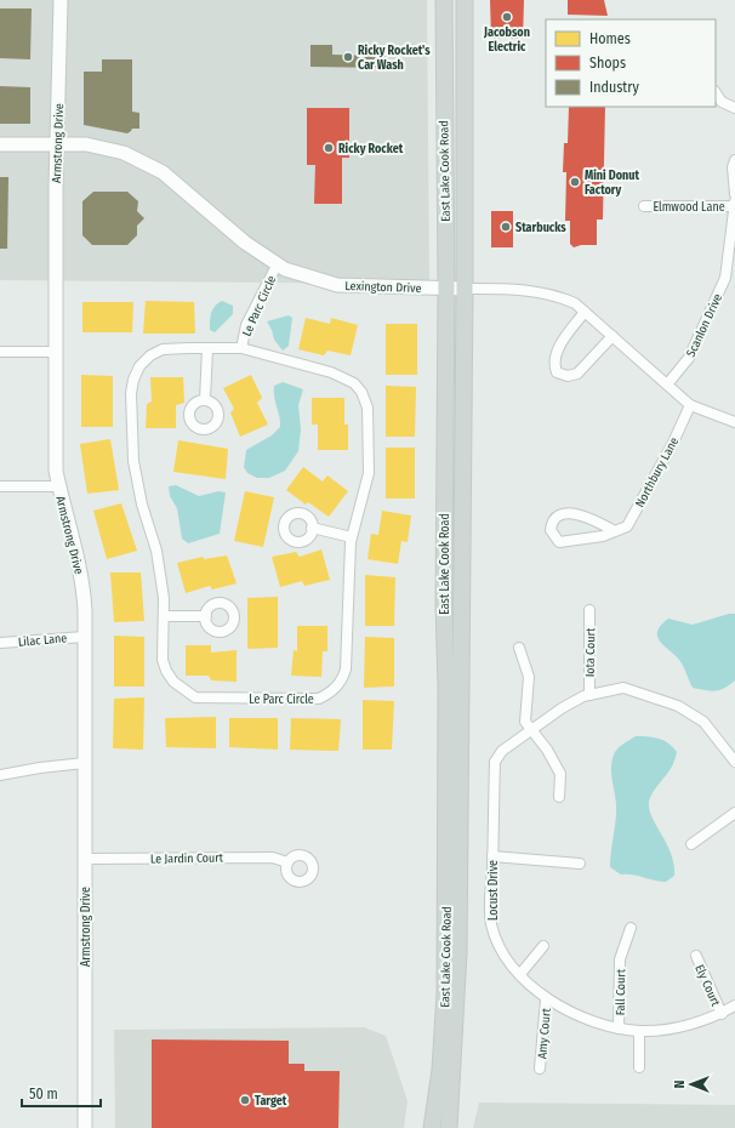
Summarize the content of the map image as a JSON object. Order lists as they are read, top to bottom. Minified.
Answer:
{"streets":{"main road":["East Lake Cook Road"],"street":["Armstrong Drive","Elmwood Lane","Lexington Drive","Le Parc Circle","Scanlon Drive","Northbury Lane","Lilac Lane","Iota Court","Le Jardin Court","Locust Drive","Ely Court","Fall Court","Amy Court"]},"crossings":[["Armstrong Drive","Lexington Drive"],["Armstrong Drive","Lilac Lane"],["Armstrong Drive","Le Jardin Court"],["East Lake Cook Road","Lexington Drive"],["Elmwood Lane","Scanlon Drive"],["Lexington Drive","Le Parc Circle"],["Lexington Drive","Scanlon Drive"],["Lexington Drive","Northbury Lane"],["Iota Court","Locust Drive"],["Locust Drive","Ely Court"],["Locust Drive","Fall Court"],["Locust Drive","Amy Court"]],"places":["Jacobson Electric","Ricky Rocket's Car Wash","Ricky Rocket","Mini Donut Factory","Starbucks","Target"],"legend":["Homes","Shops","Industry"],"scale_bar":"50 m","north":"left"}
